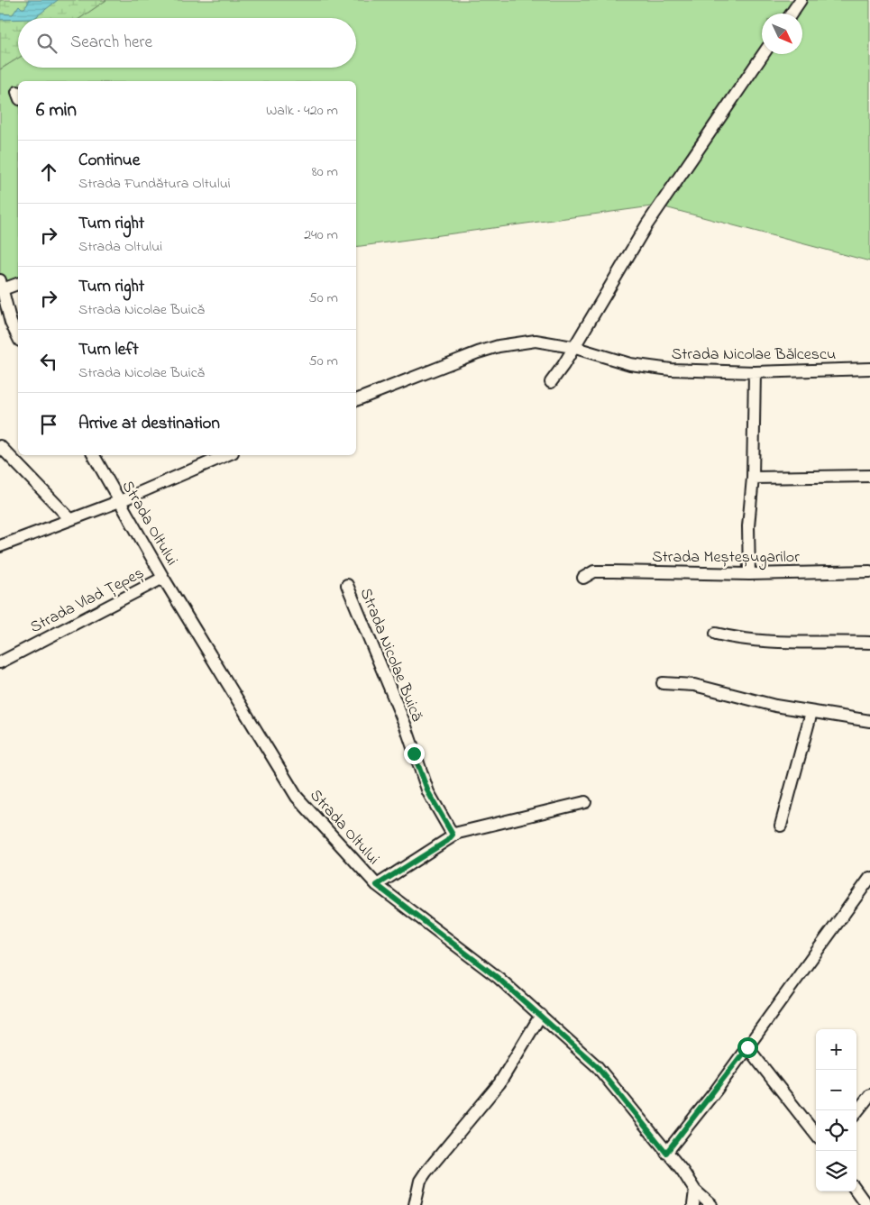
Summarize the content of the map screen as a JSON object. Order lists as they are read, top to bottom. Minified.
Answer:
{"streets":{"street":["Strada Nicolae Bălcescu","Strada Oltului","Strada Meșteșugarilor","Strada Vlad Țepeș","Strada Nicolae Buică"]},"crossings":[["Strada Oltului","Strada Vlad Țepeș"]],"north":"bottom right","page":{"search":"Search here","heading":["6 min","Walk · 420 m"],"list":[["Continue","Strada Fundătura Oltului","80 m"],["Turn right","Strada Oltului","240 m"],["Turn right","Strada Nicolae Buică","50 m"],["Turn left","Strada Nicolae Buică","50 m"],"Arrive at destination"],"map_buttons":["+","−"]}}
